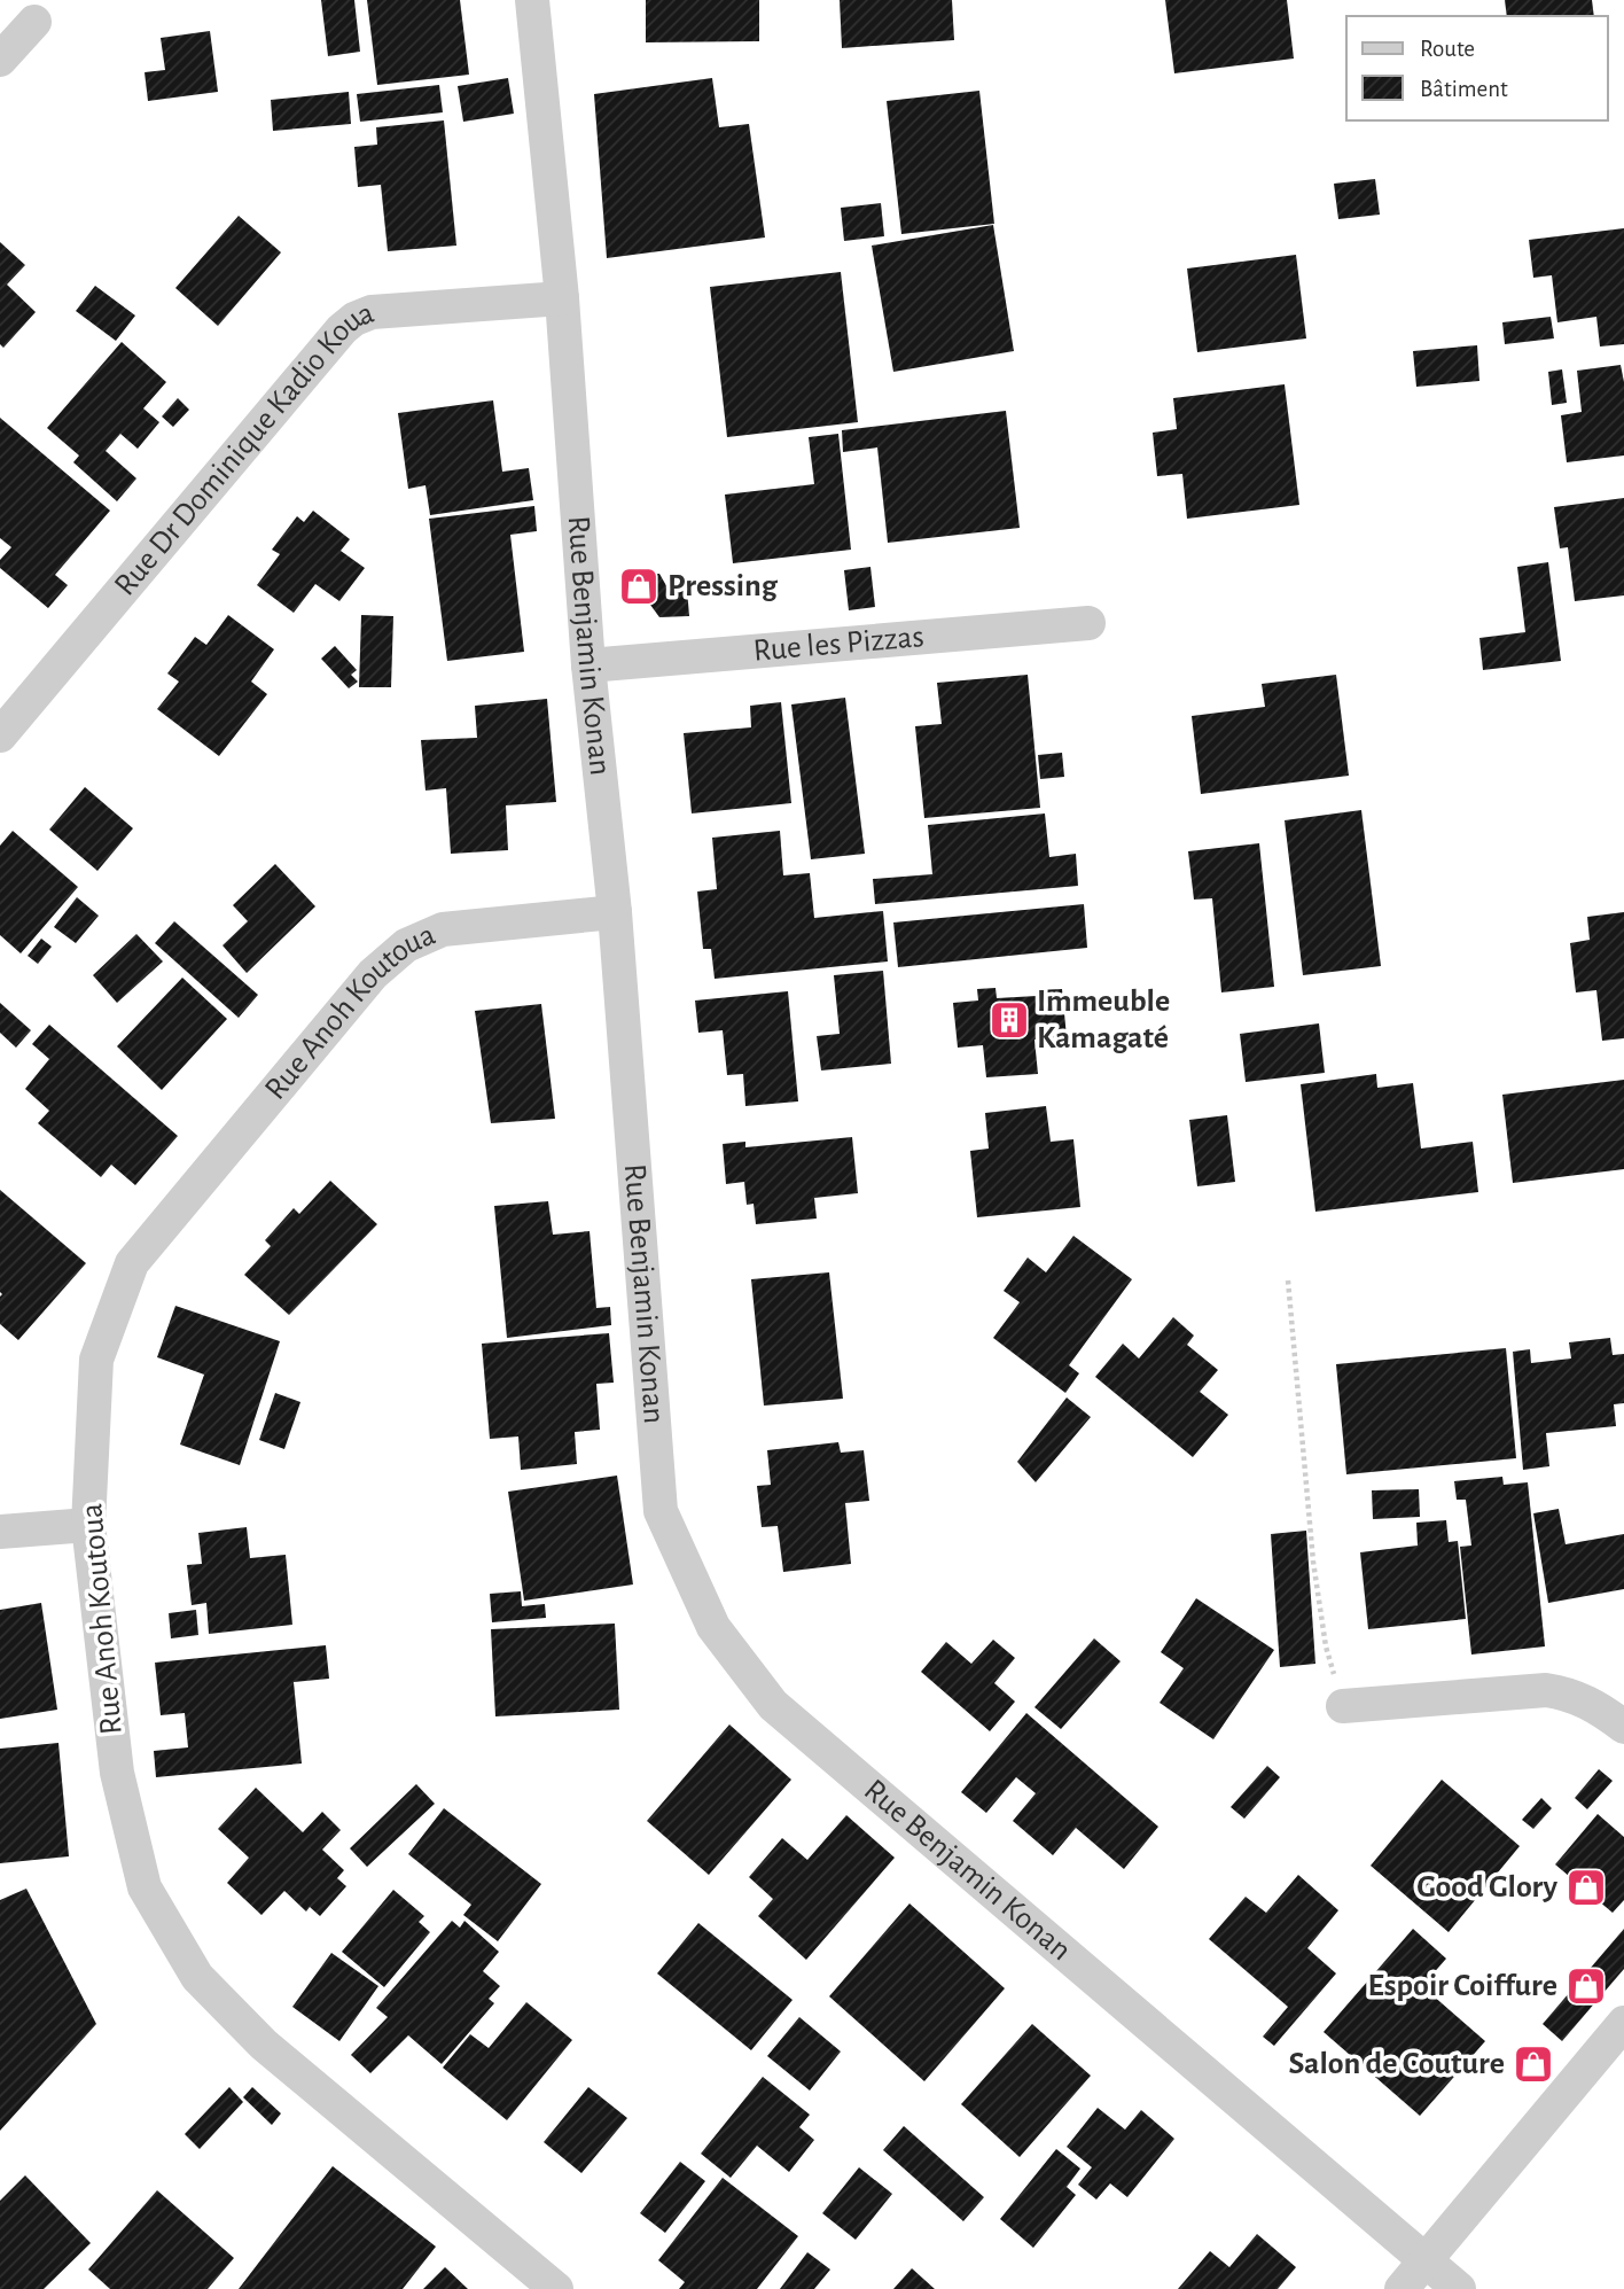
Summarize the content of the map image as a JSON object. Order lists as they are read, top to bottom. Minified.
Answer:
{"streets":{"street":["Rue Dr Dominique Kadio Koua","Rue les Pizzas","Rue Benjamin Konan","Rue Anoh Koutoua"]},"crossings":[["Rue Dr Dominique Kadio Koua","Rue Benjamin Konan"],["Rue les Pizzas","Rue Benjamin Konan"],["Rue Benjamin Konan","Rue Anoh Koutoua"]],"places":{"shop":["Pressing","Good Glory","Espoir Coiffure","Salon de Couture"],"building":["Immeuble Kamagaté"]},"legend":["Route","Bâtiment"]}
